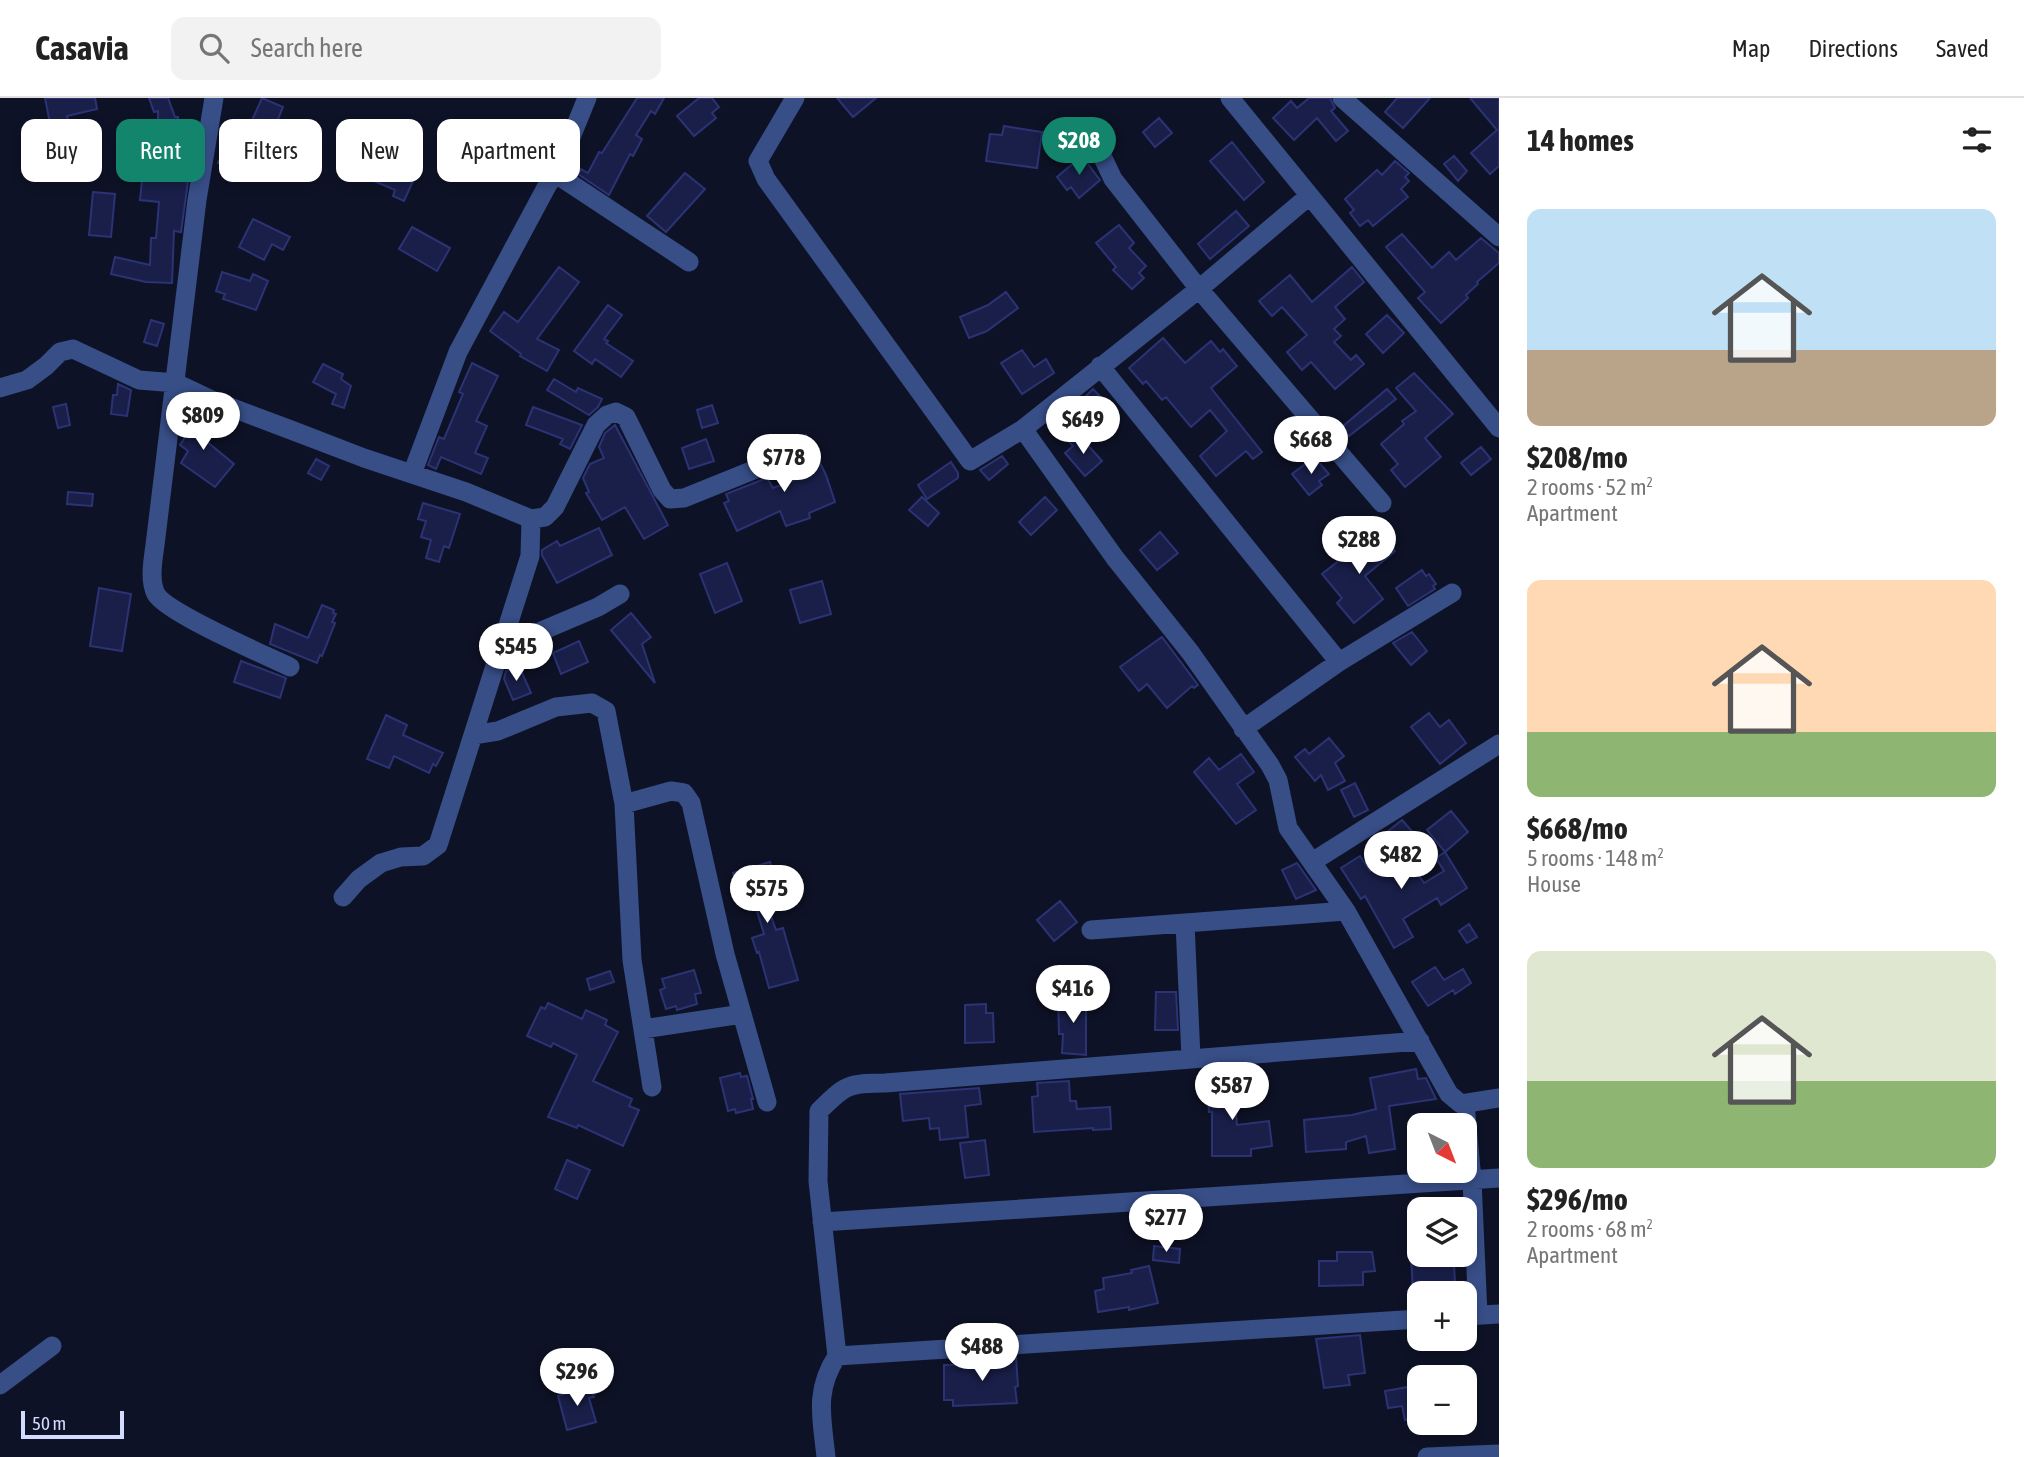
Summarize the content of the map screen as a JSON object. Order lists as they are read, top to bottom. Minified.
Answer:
{"scale_bar":"50 m","north":"bottom right","page":{"header":"Casavia","search":"Search here","nav":["Map","Directions","Saved"],"heading":"14 homes","price":["$208","$809","$649","$668","$778","$288","$545","$482","$575","$416","$587","$277","$488","$296"],"chip":["Buy","Rent","Filters","New","Apartment"],"list":[{"name":"$208/mo","note":"2 rooms · 52 m² · Apartment"},{"name":"$668/mo","note":"5 rooms · 148 m² · House"},{"name":"$296/mo","note":"2 rooms · 68 m² · Apartment"}],"map_buttons":["+","−"],"scale":"50 m"}}
